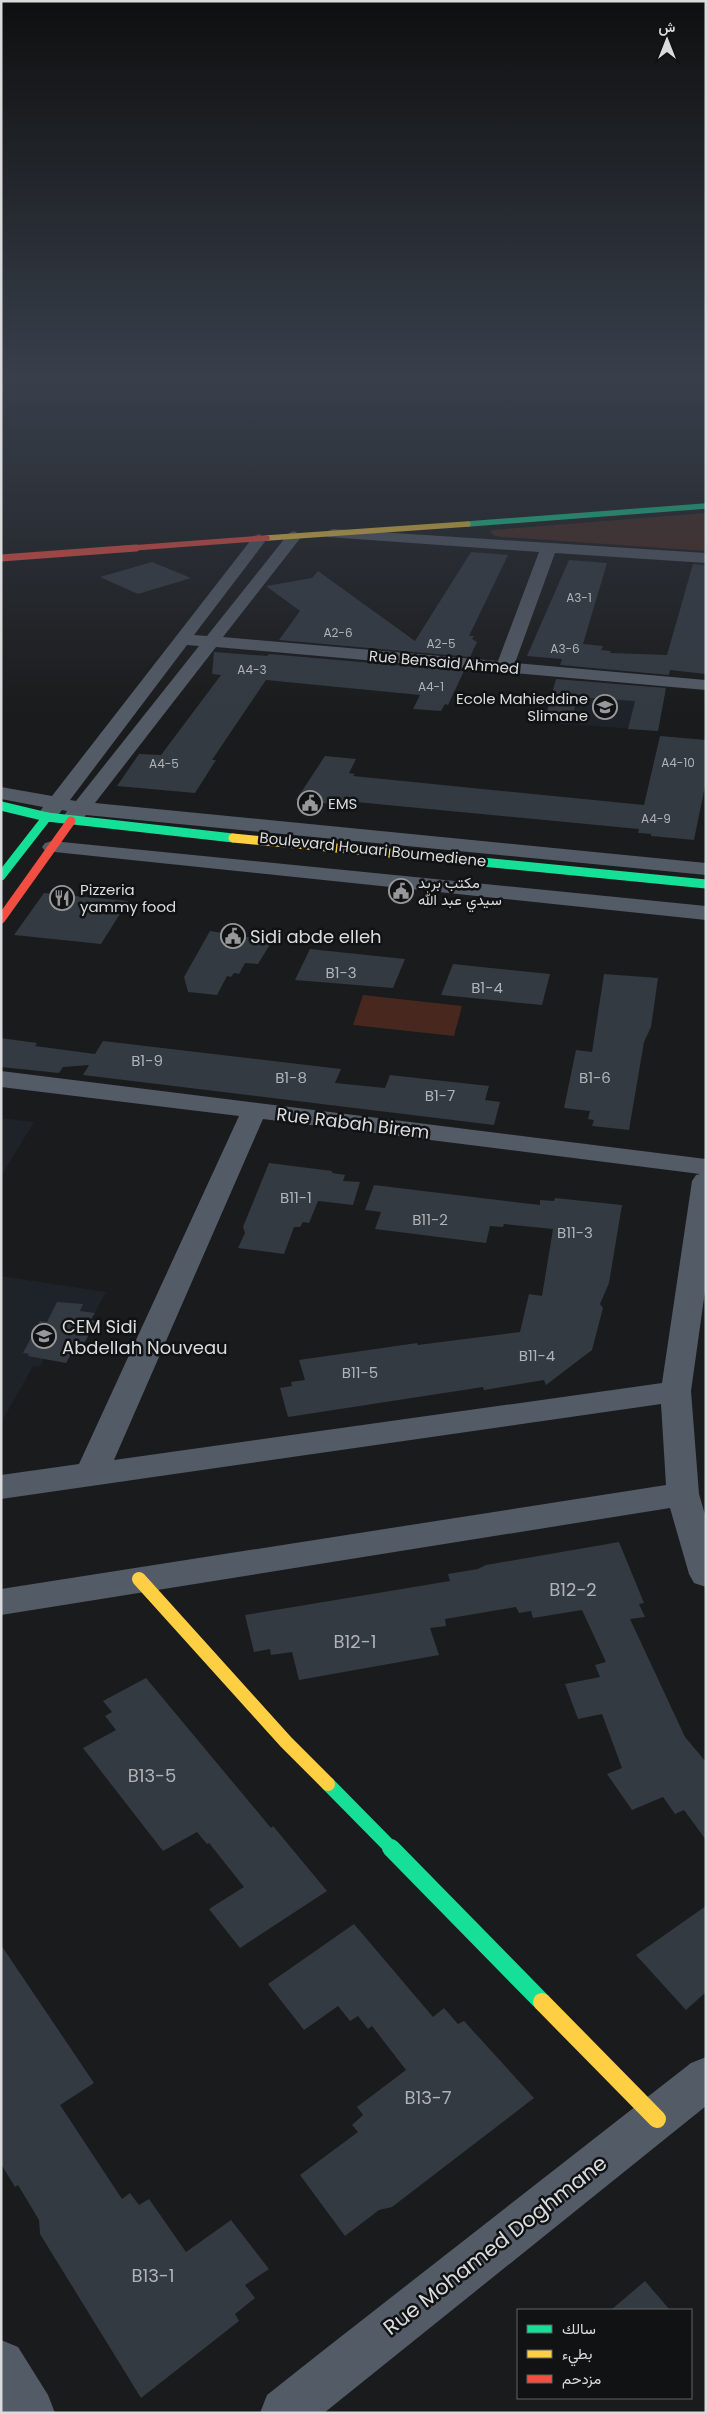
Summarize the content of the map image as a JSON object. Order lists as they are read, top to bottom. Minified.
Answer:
{"streets":{"street":["Rue Bensaid Ahmed","Boulevard Houari Boumediene","Rue Rabah Birem","Rue Mohamed Doghmane"]},"places":{"school or university":["Ecole Mahieddine Slimane","CEM Sidi Abdellah Nouveau"],"public building":["EMS","مكتب بريد سيدي عبد الله","Sidi abde elleh"],"restaurant":["Pizzeria yammy food"]},"house_numbers":["A3-1","A2-6","A2-5","A3-6","A4-3","A4-1","A4-10","A4-5","A4-9","B1-3","B1-4","B1-9","B1-8","B1-6","B1-7","B11-1","B11-2","B11-3","B11-4","B11-5","B12-2","B12-1","B13-5","B13-7","B13-1"],"legend":["سالك","بطيء","مزدحم"],"north":"top"}
